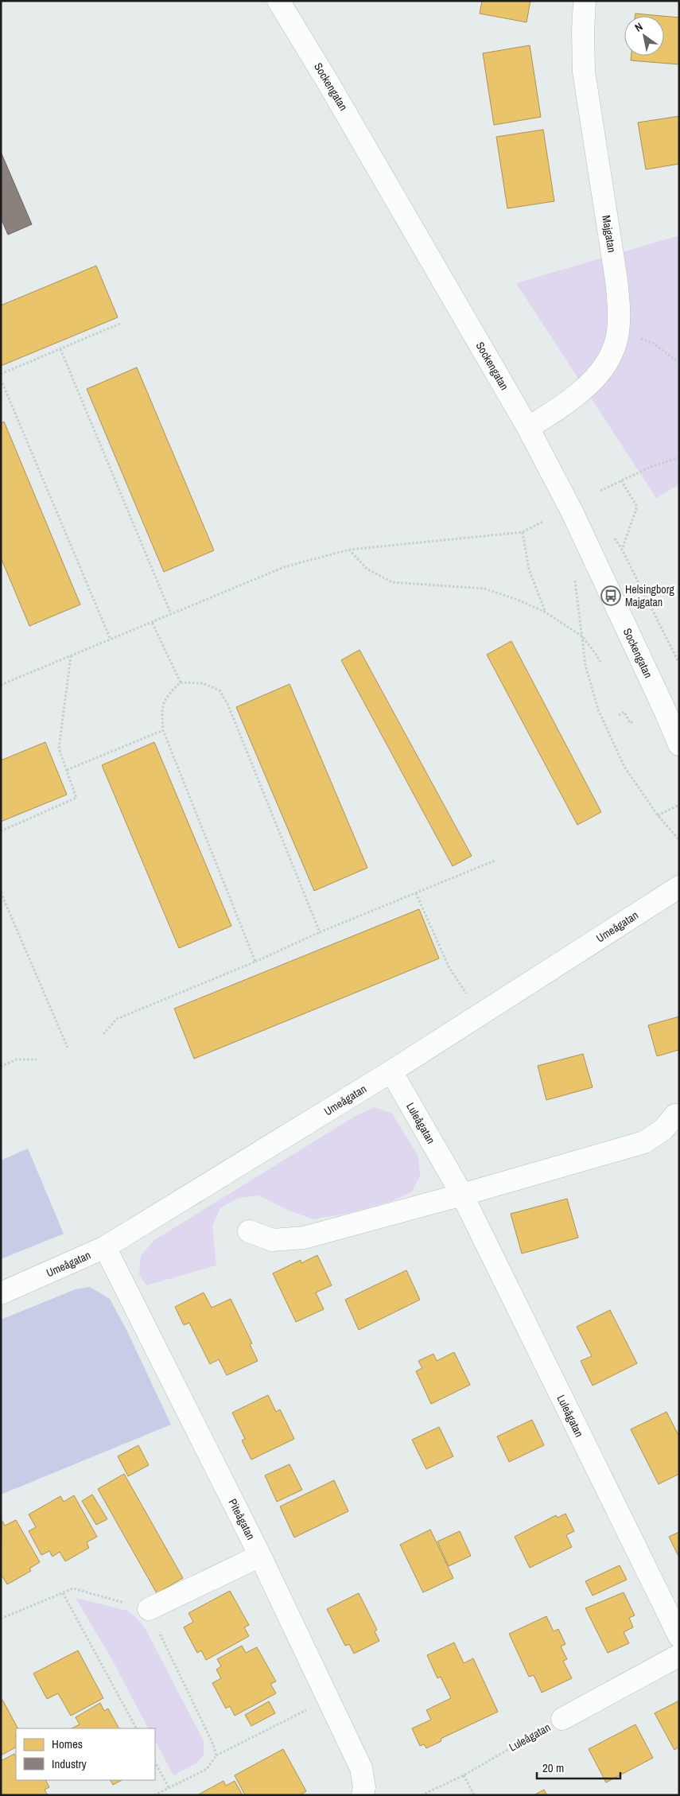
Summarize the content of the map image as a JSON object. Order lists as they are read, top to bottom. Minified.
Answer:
{"streets":{"street":["Sockengatan","Majgatan","Umeågatan","Luleågatan","Piteågatan"]},"crossings":[["Sockengatan","Majgatan"],["Umeågatan","Luleågatan"],["Umeågatan","Piteågatan"]],"places":{"bus stop":["Helsingborg Majgatan"]},"legend":["Homes","Industry"],"scale_bar":"20 m","north":"top left"}
